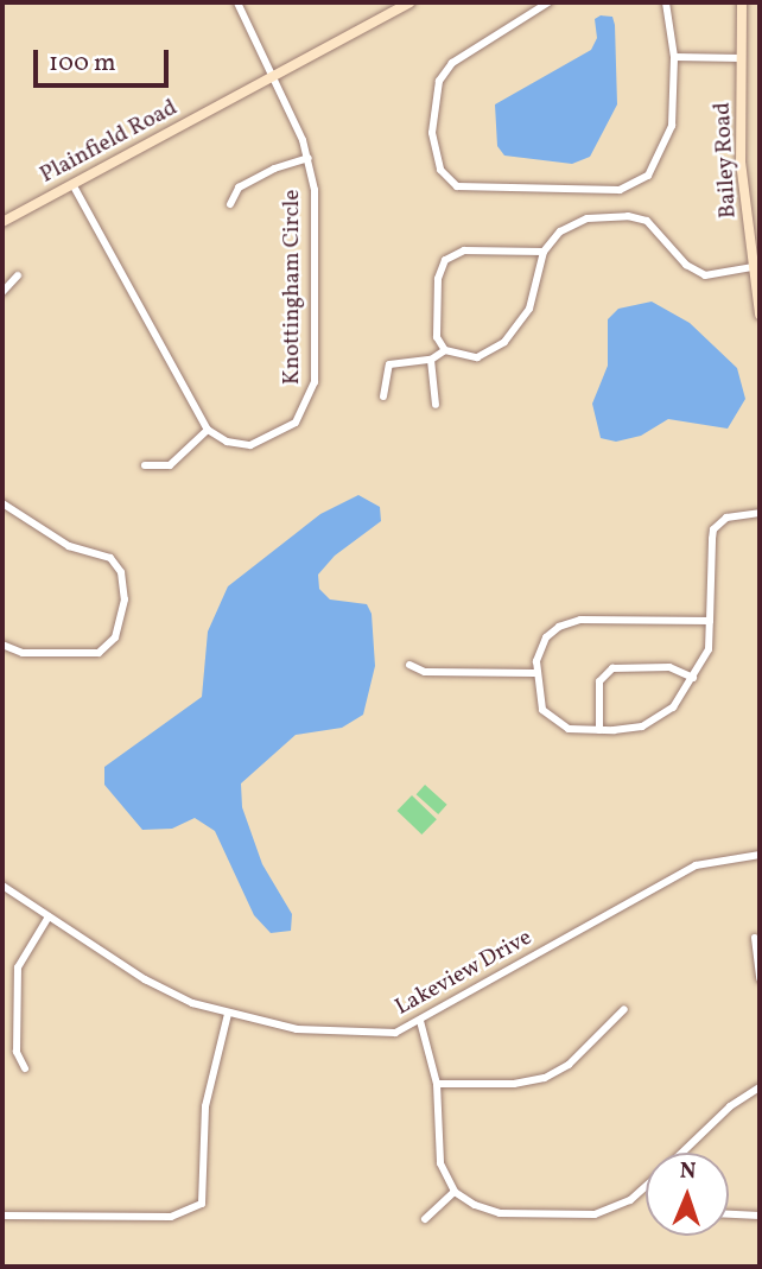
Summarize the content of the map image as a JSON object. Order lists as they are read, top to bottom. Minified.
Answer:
{"streets":{"main road":["Plainfield Road","Bailey Road"],"street":["Knottingham Circle","Lakeview Drive"]},"crossings":[["Plainfield Road","Knottingham Circle"]],"scale_bar":"100 m","north":"top"}
